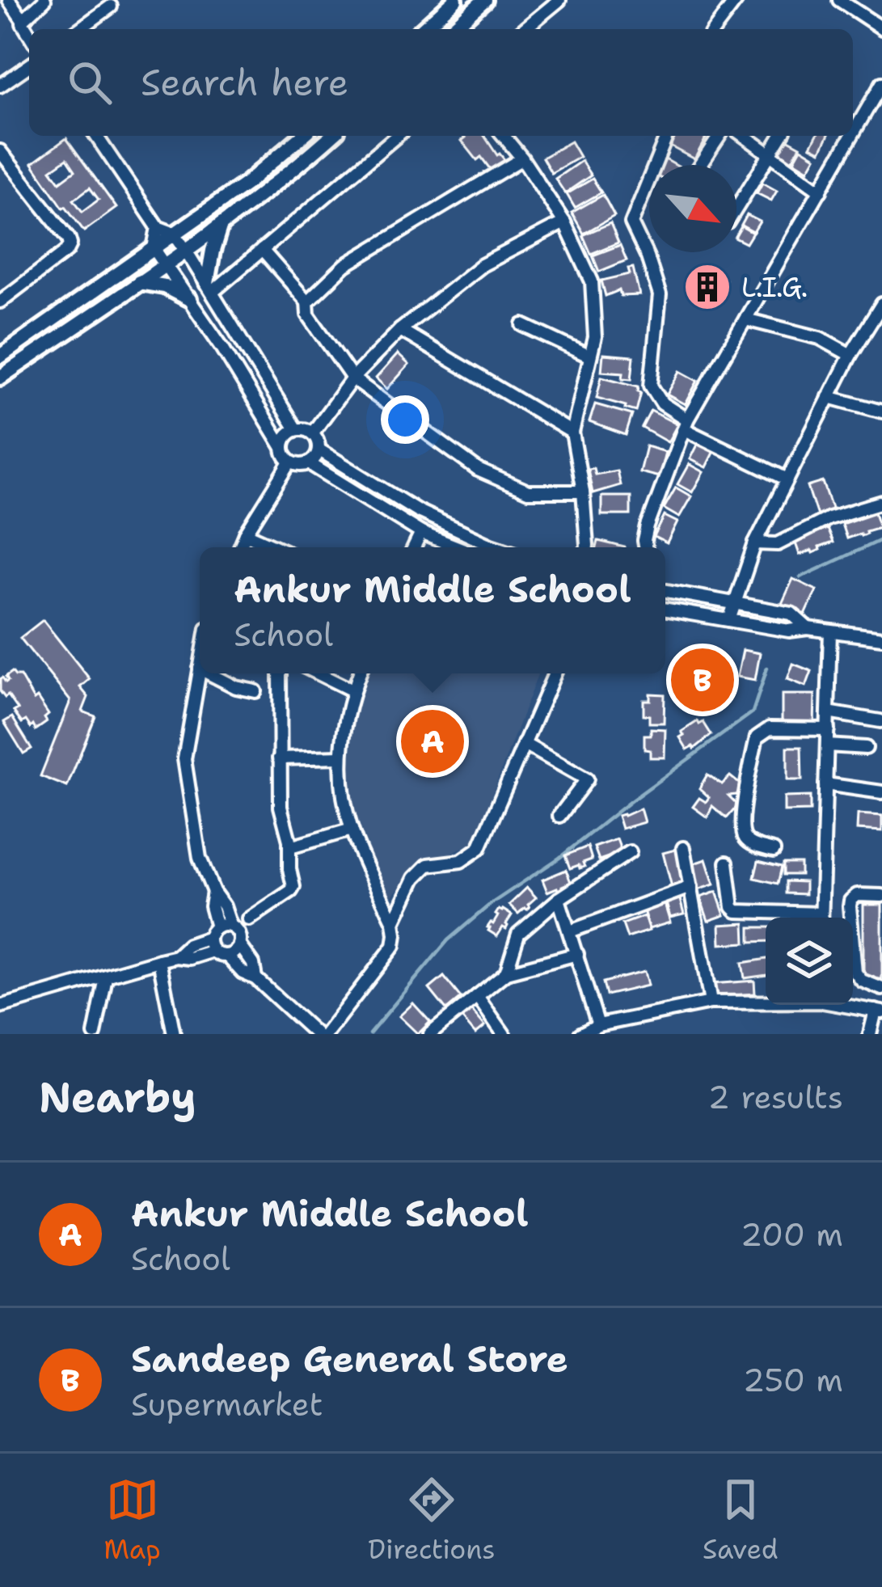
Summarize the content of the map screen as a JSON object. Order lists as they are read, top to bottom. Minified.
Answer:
{"places":{"building":["L.I.G."]},"north":"bottom right","page":{"search":"Search here","popup":["Ankur Middle School","School"],"pins":["B","A"],"heading":["Nearby","2 results"],"list":[{"mark":"A","name":"Ankur Middle School","note":"School","value":"200 m"},{"mark":"B","name":"Sandeep General Store","note":"Supermarket","value":"250 m"}],"nav":["Map","Directions","Saved"]}}
